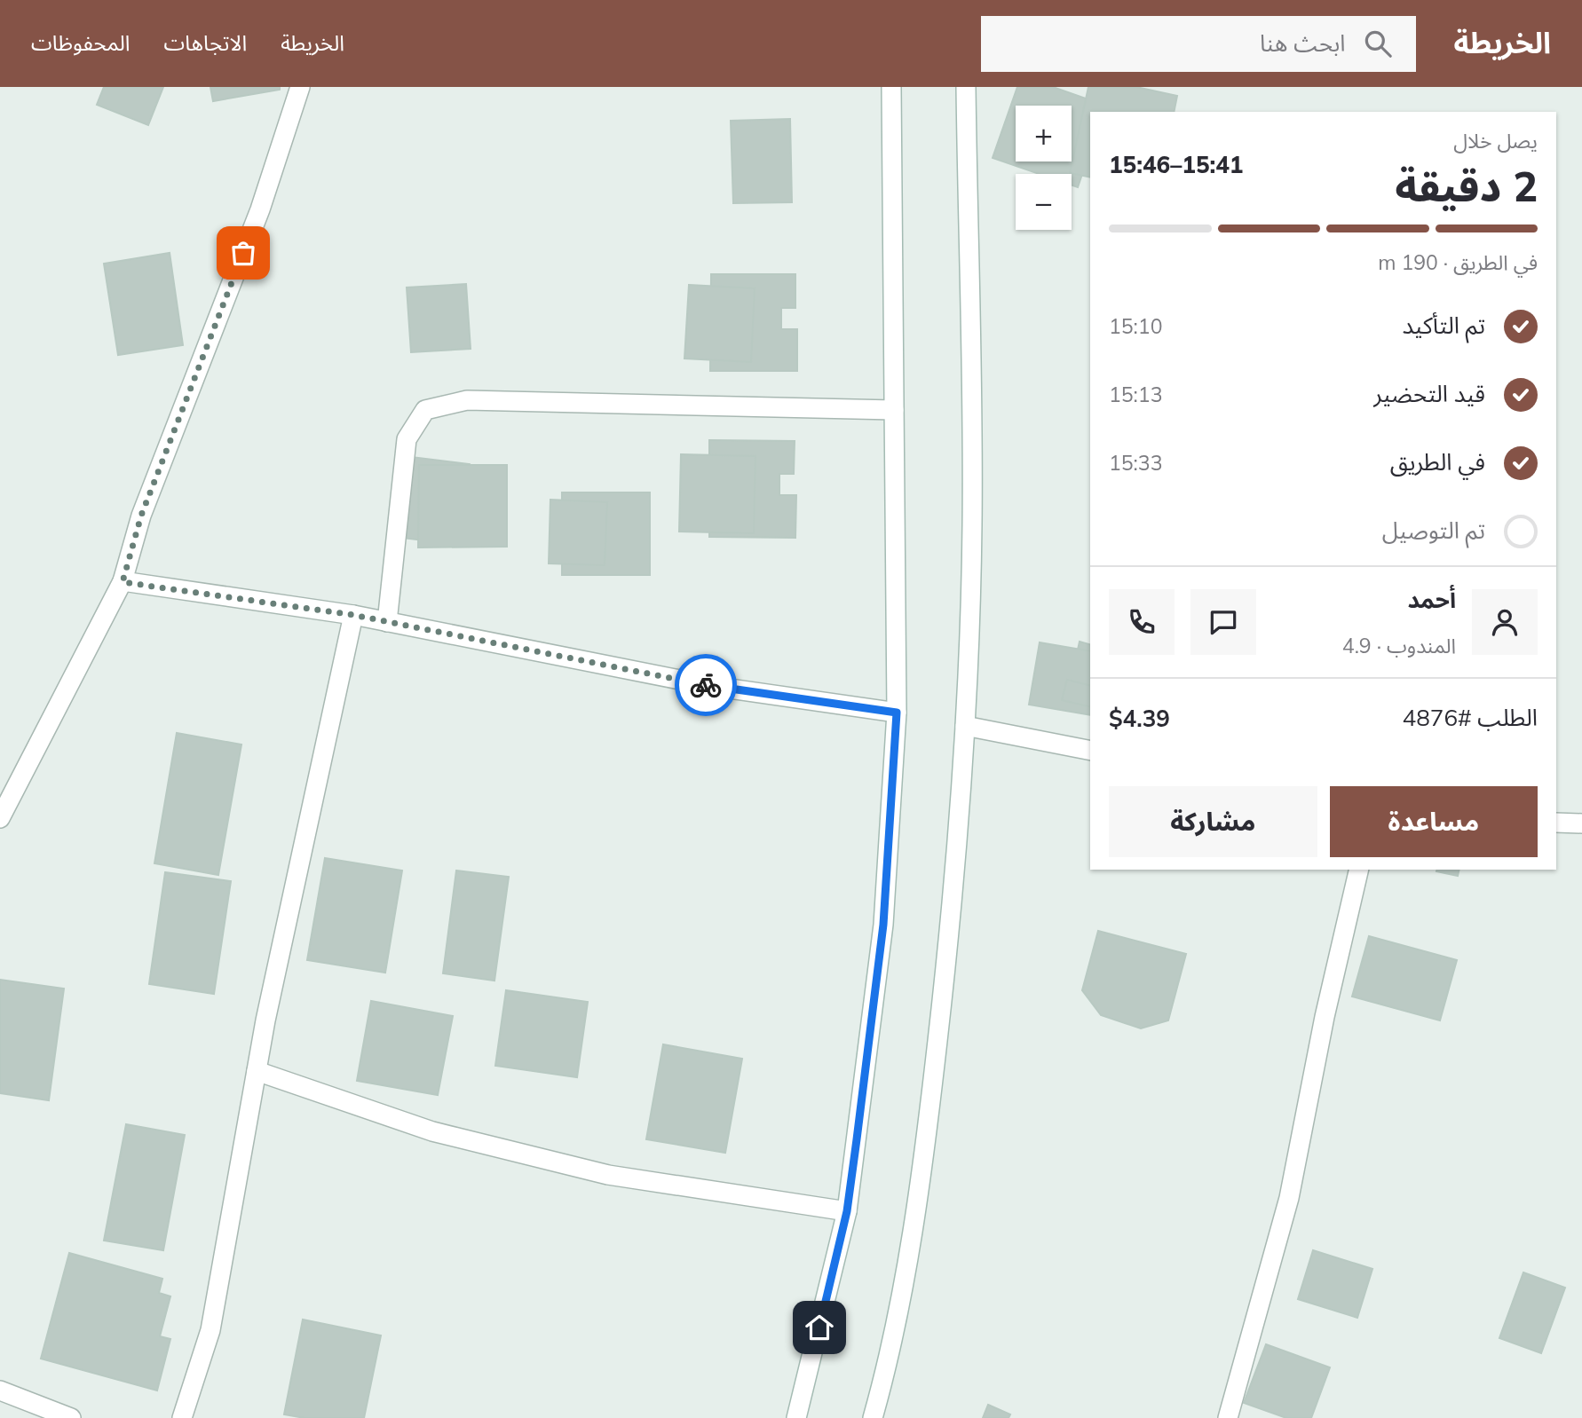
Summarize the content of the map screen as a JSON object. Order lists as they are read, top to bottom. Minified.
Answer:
{"page":{"header":"الخريطة","search":"ابحث هنا","nav":["الخريطة","الاتجاهات","المحفوظات"],"map_buttons":["+","−"],"heading":["2 دقيقة","يصل خلال","15:41–15:46"],"panel":["أحمد","المندوب · 4.9","الطلب #4876","$4.39"],"bar":"في الطريق · 190 m","list":[["تم التأكيد","15:10"],["قيد التحضير","15:13"],["في الطريق","15:33"],"تم التوصيل"],"buttons":["مساعدة","مشاركة"]}}
